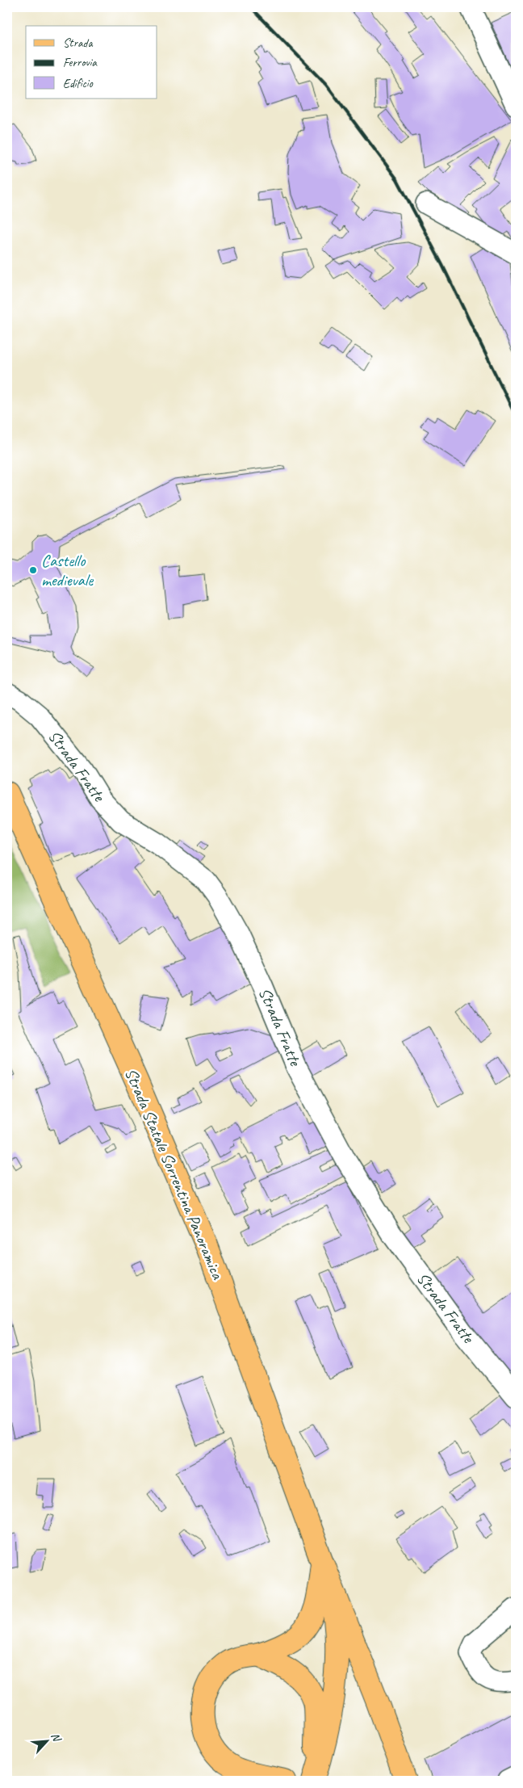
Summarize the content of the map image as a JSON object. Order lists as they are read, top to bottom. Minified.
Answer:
{"streets":{"main road":["Strada Statale Sorrentina Panoramica"],"street":["Strada Fratte"]},"places":["Castello medievale"],"legend":["Strada","Ferrovia","Edificio"],"north":"top right"}
